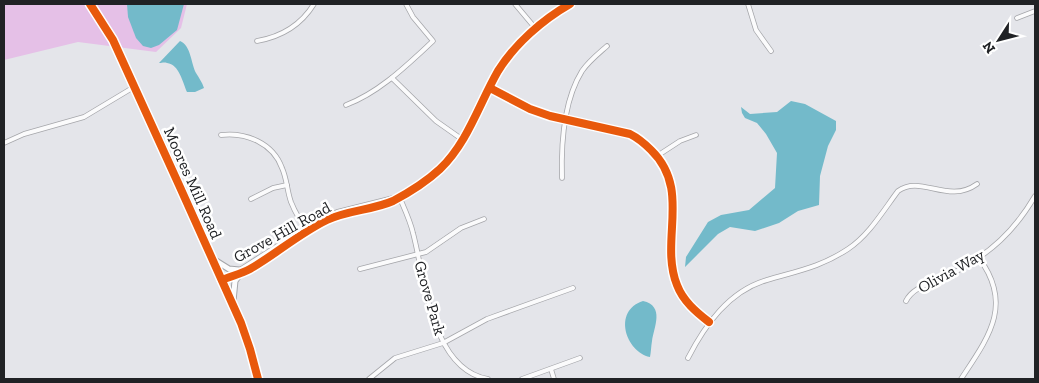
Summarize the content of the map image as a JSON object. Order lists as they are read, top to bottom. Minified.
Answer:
{"streets":{"street":["Moores Mill Road","Grove Hill Road","Olivia Way","Grove Park"]},"crossings":[["Moores Mill Road","Grove Hill Road"],["Grove Hill Road","Grove Park"]],"north":"bottom left"}
